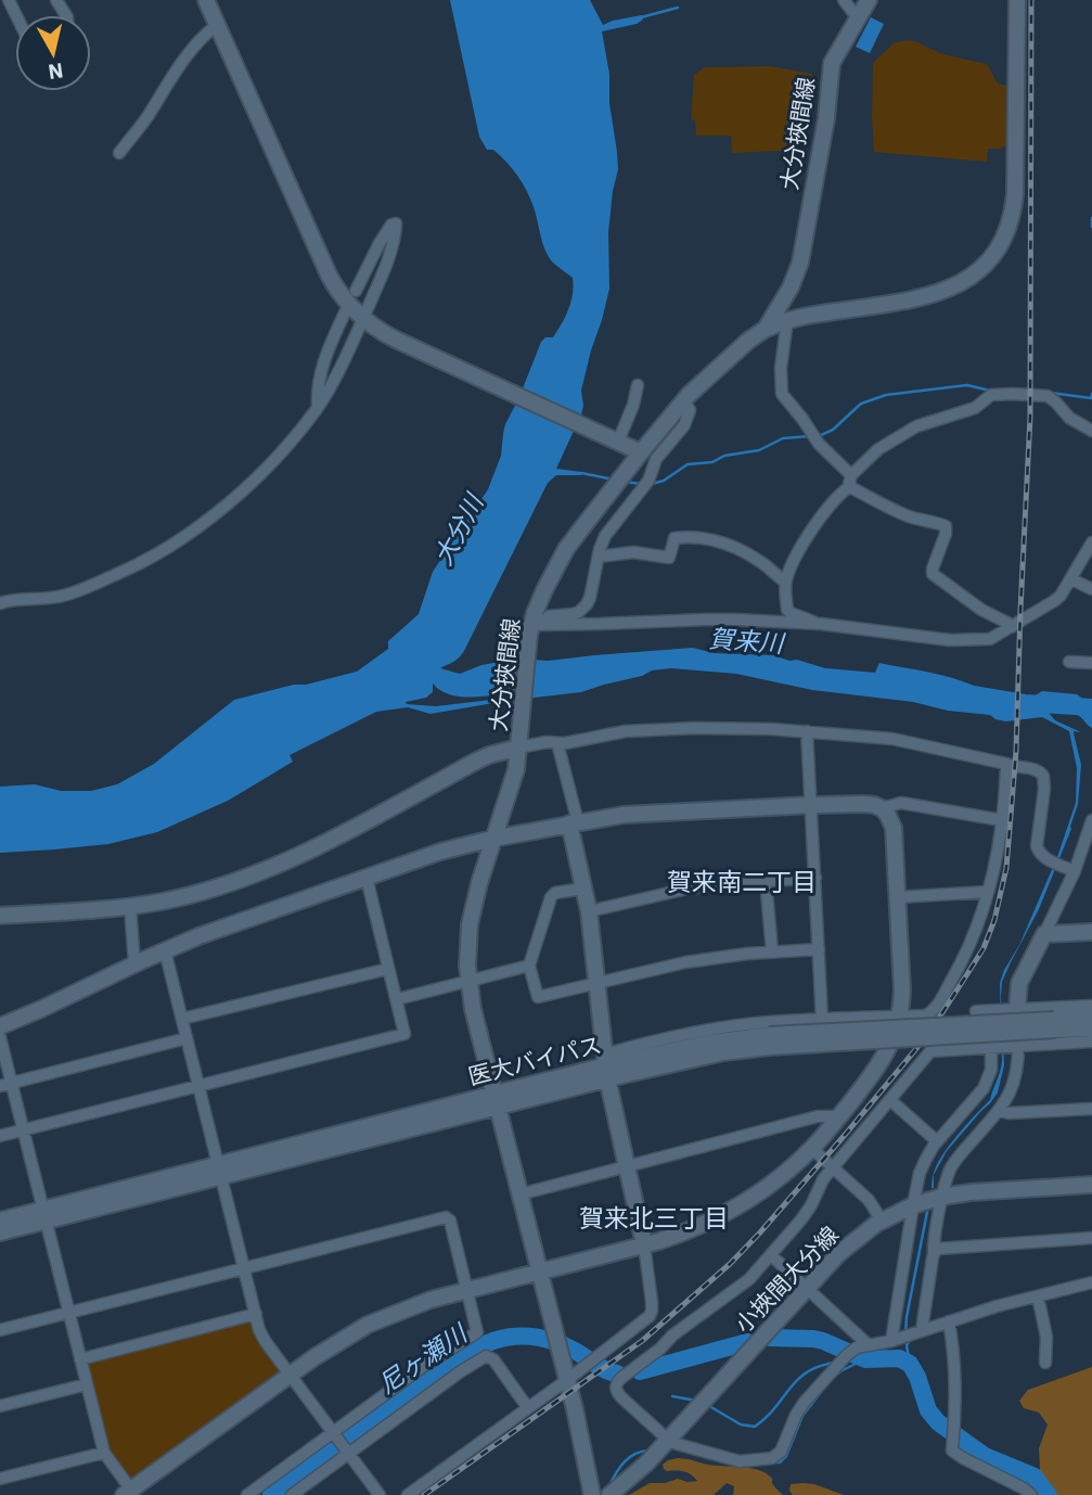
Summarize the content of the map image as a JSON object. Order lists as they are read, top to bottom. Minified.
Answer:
{"streets":{"street":["大分挾間線","医大バイパス","小挾間大分線"]},"crossings":[["大分挾間線","医大バイパス"]],"districts":["賀来南二丁目","賀来北三丁目"],"water":["大分川","賀来川","尼ヶ瀬川"],"north":"bottom"}
